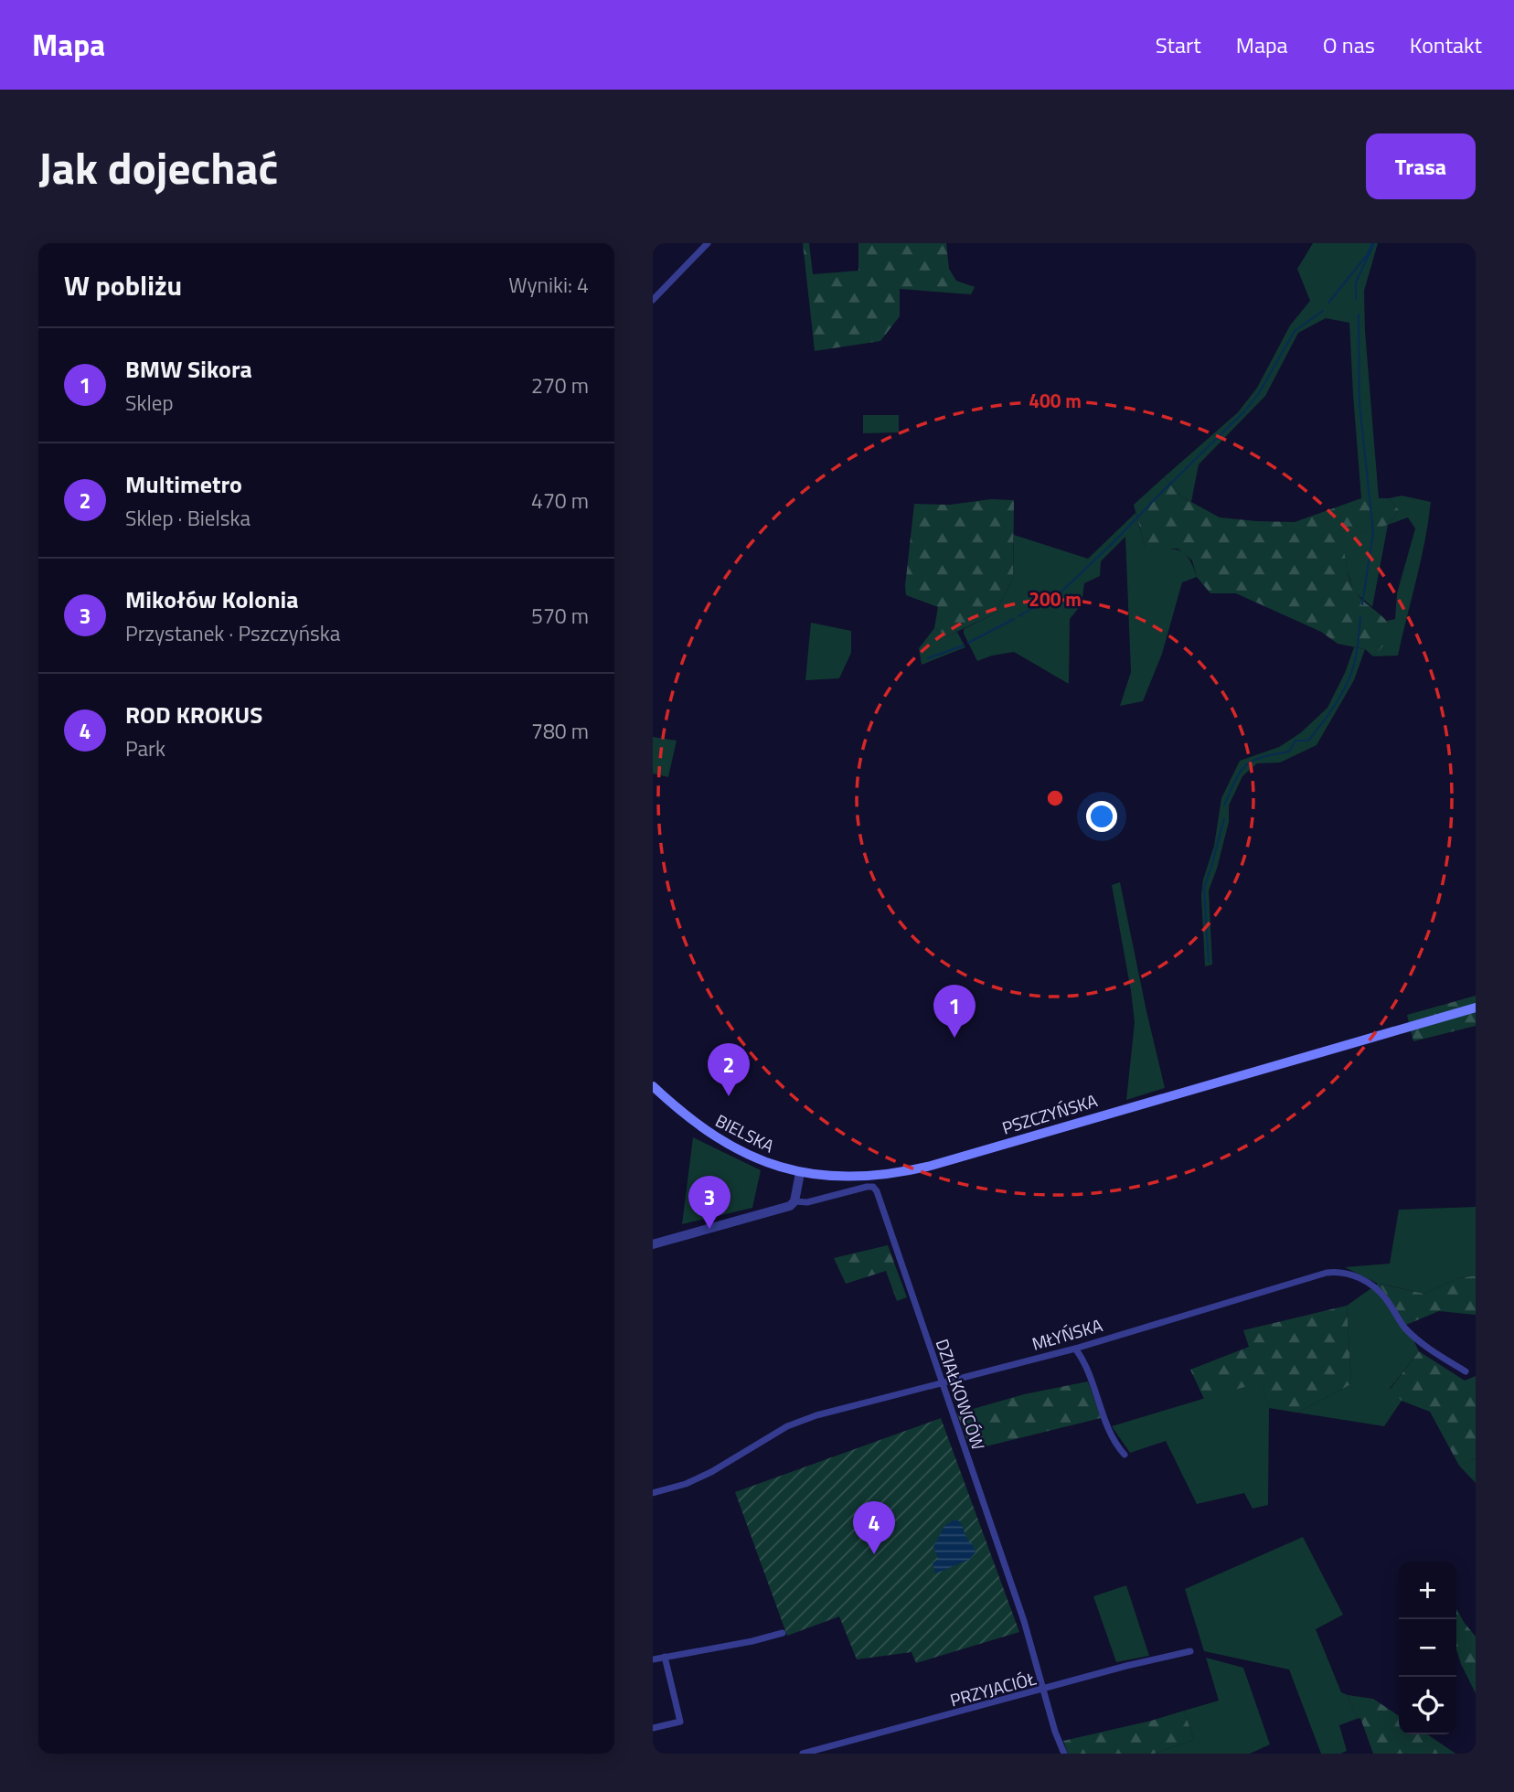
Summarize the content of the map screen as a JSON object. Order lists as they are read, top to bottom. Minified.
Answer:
{"streets":{"main road":["PSZCZYŃSKA","BIELSKA"],"street":["MŁYŃSKA","DZIAŁKOWCÓW","PRZYJACIÓŁ"]},"crossings":[["PSZCZYŃSKA","BIELSKA"],["MŁYŃSKA","DZIAŁKOWCÓW"],["DZIAŁKOWCÓW","PRZYJACIÓŁ"]],"page":{"header":"Mapa","nav":["Start","Mapa","O nas","Kontakt"],"title":"Jak dojechać","buttons":"Trasa","heading":["W pobliżu","Wyniki: 4"],"list":[{"mark":"1","name":"BMW Sikora","note":"Sklep","value":"270 m"},{"mark":"2","name":"Multimetro","note":"Sklep · Bielska","value":"470 m"},{"mark":"3","name":"Mikołów Kolonia","note":"Przystanek · Pszczyńska","value":"570 m"},{"mark":"4","name":"ROD KROKUS","note":"Park","value":"780 m"}],"pins":["1","2","3","4"],"map_buttons":["+","−"]},"rings":["400 m","200 m"]}
